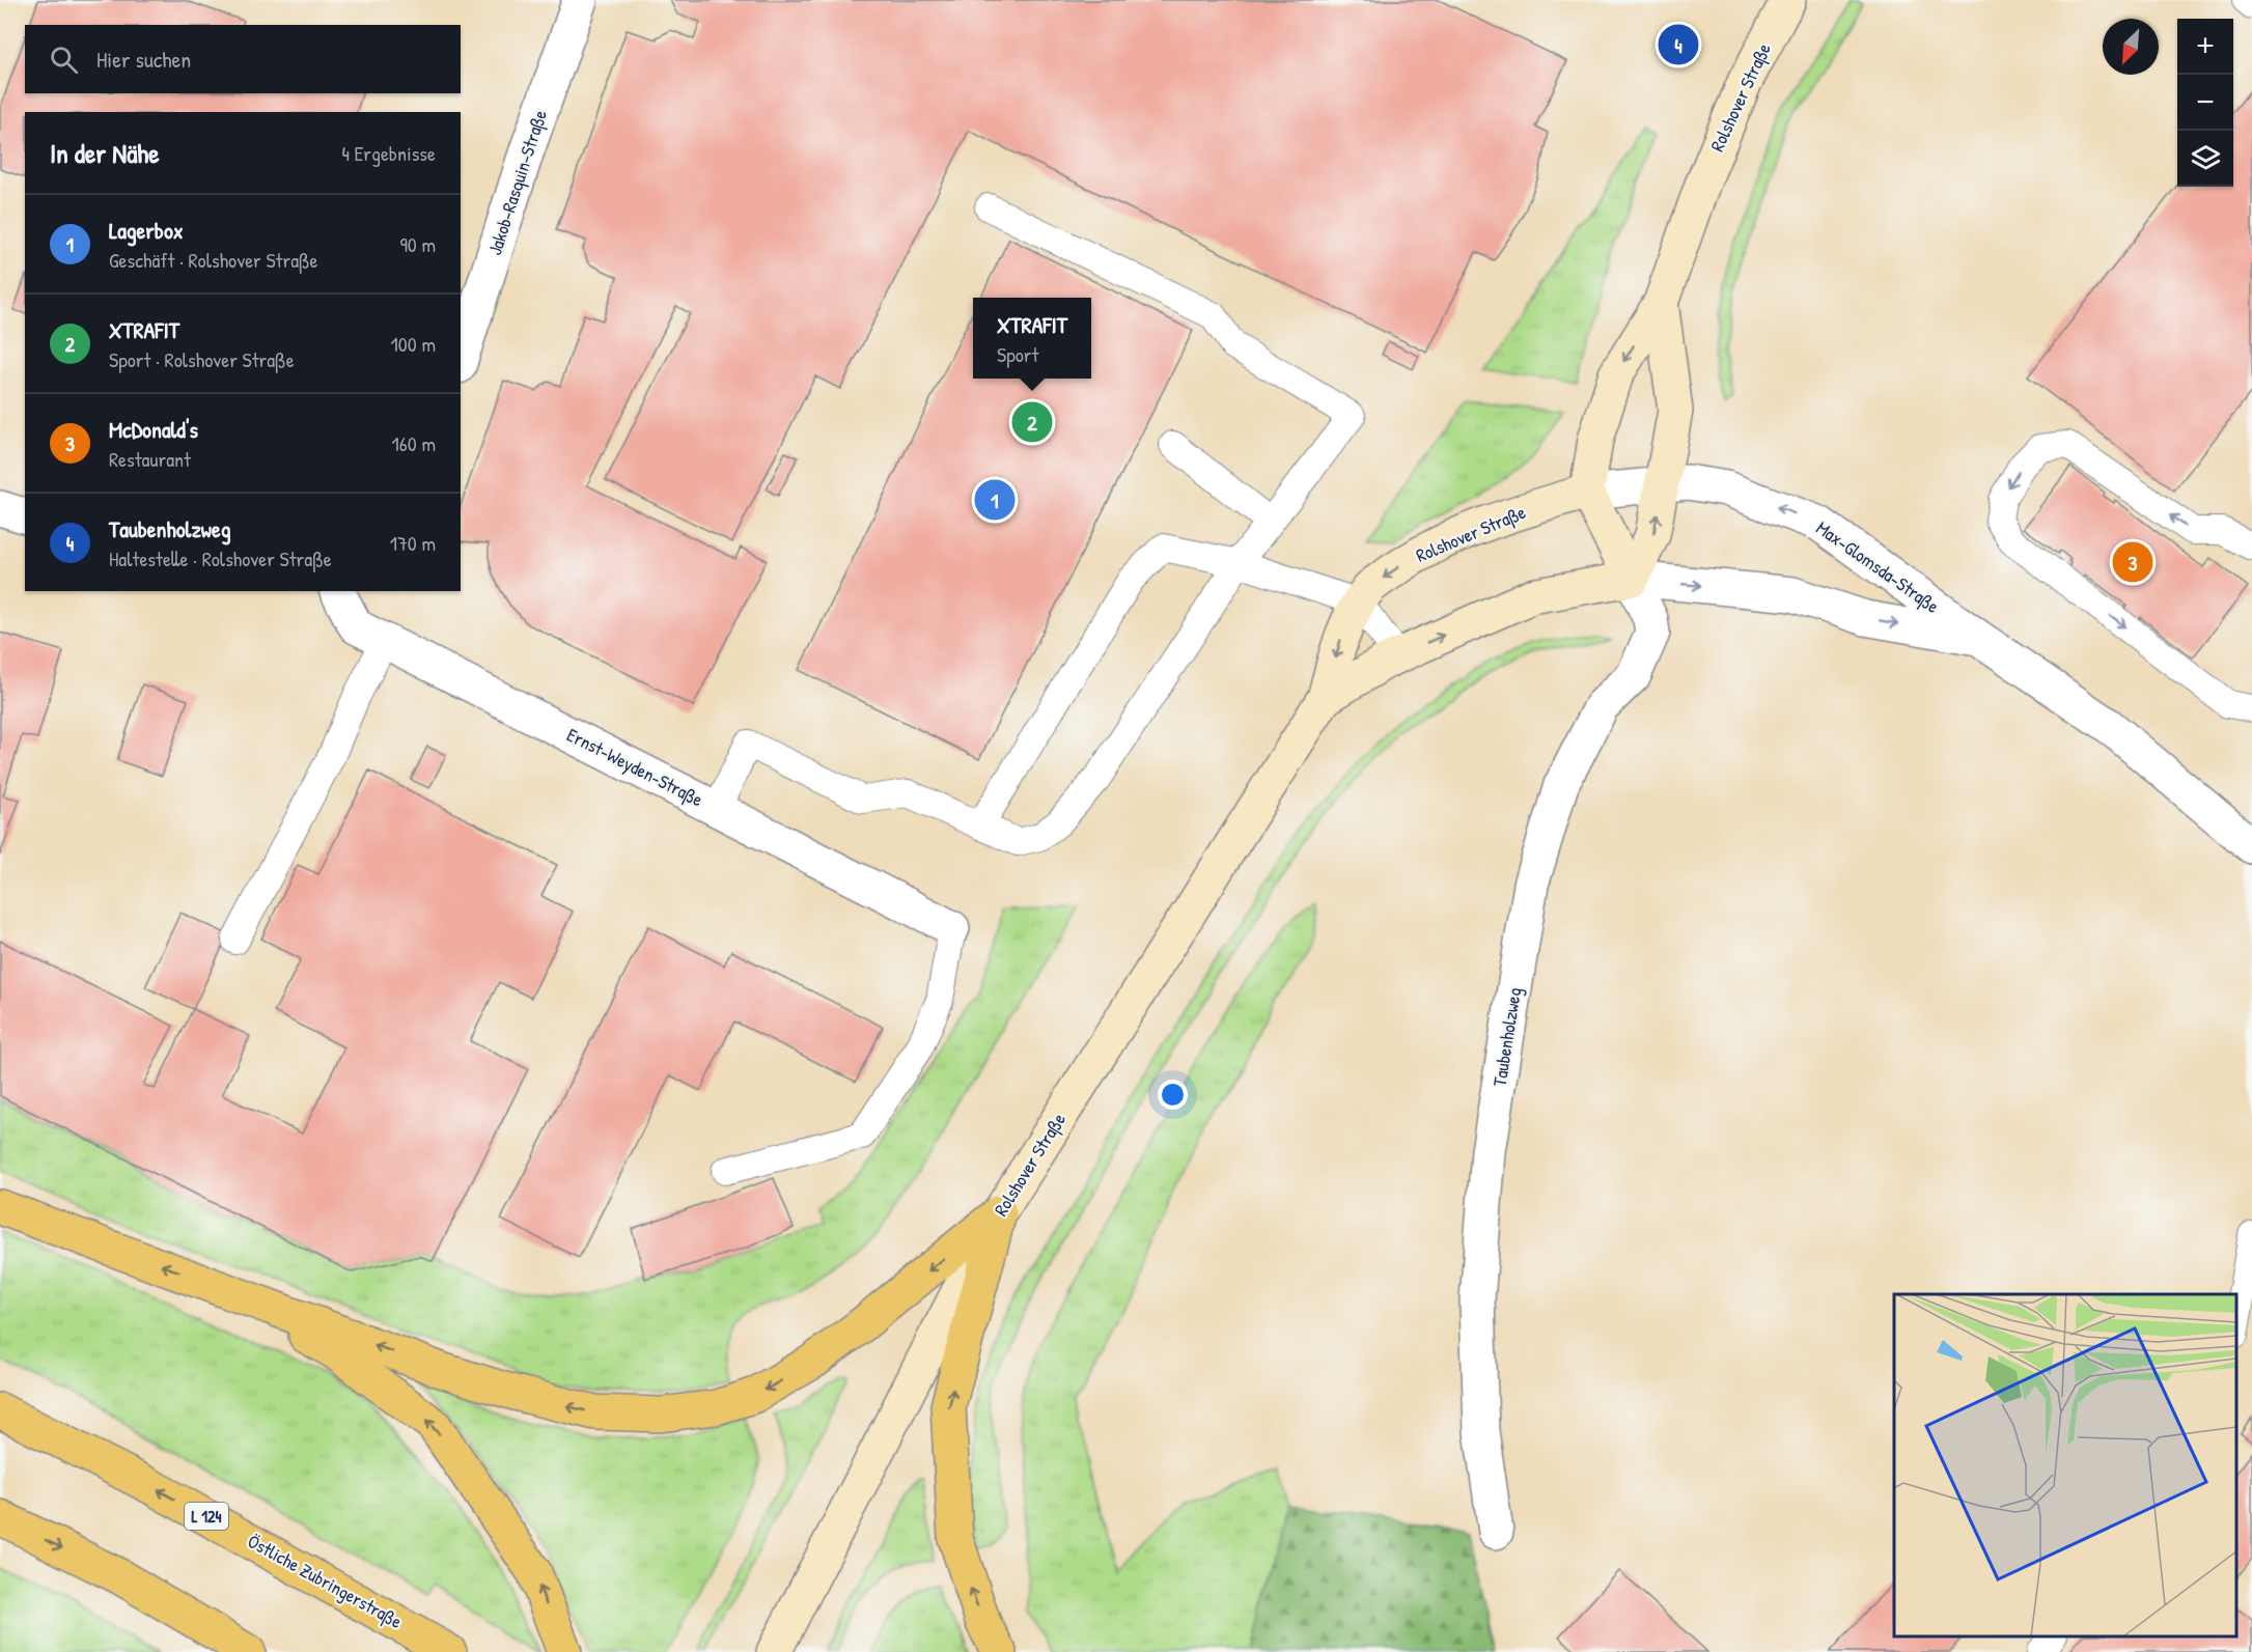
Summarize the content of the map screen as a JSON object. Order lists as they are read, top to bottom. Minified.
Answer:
{"streets":{"highway":["L 124","Östliche Zubringerstraße"],"street":["Rolshover Straße","Jakob-Rasquin-Straße","Max-Glomsda-Straße","Ernst-Weyden-Straße","Taubenholzweg"]},"crossings":[["Rolshover Straße","Max-Glomsda-Straße"],["Rolshover Straße","Taubenholzweg"],["Max-Glomsda-Straße","Taubenholzweg"]],"north":"bottom left","page":{"map_buttons":["+","−"],"pins":["4","2","1","3"],"search":"Hier suchen","heading":["In der Nähe","4 Ergebnisse"],"list":[{"mark":"1","name":"Lagerbox","note":"Geschäft · Rolshover Straße","value":"90 m"},{"mark":"2","name":"XTRAFIT","note":"Sport · Rolshover Straße","value":"100 m"},{"mark":"3","name":"McDonald's","note":"Restaurant","value":"160 m"},{"mark":"4","name":"Taubenholzweg","note":"Haltestelle · Rolshover Straße","value":"170 m"}],"popup":["XTRAFIT","Sport"]}}
